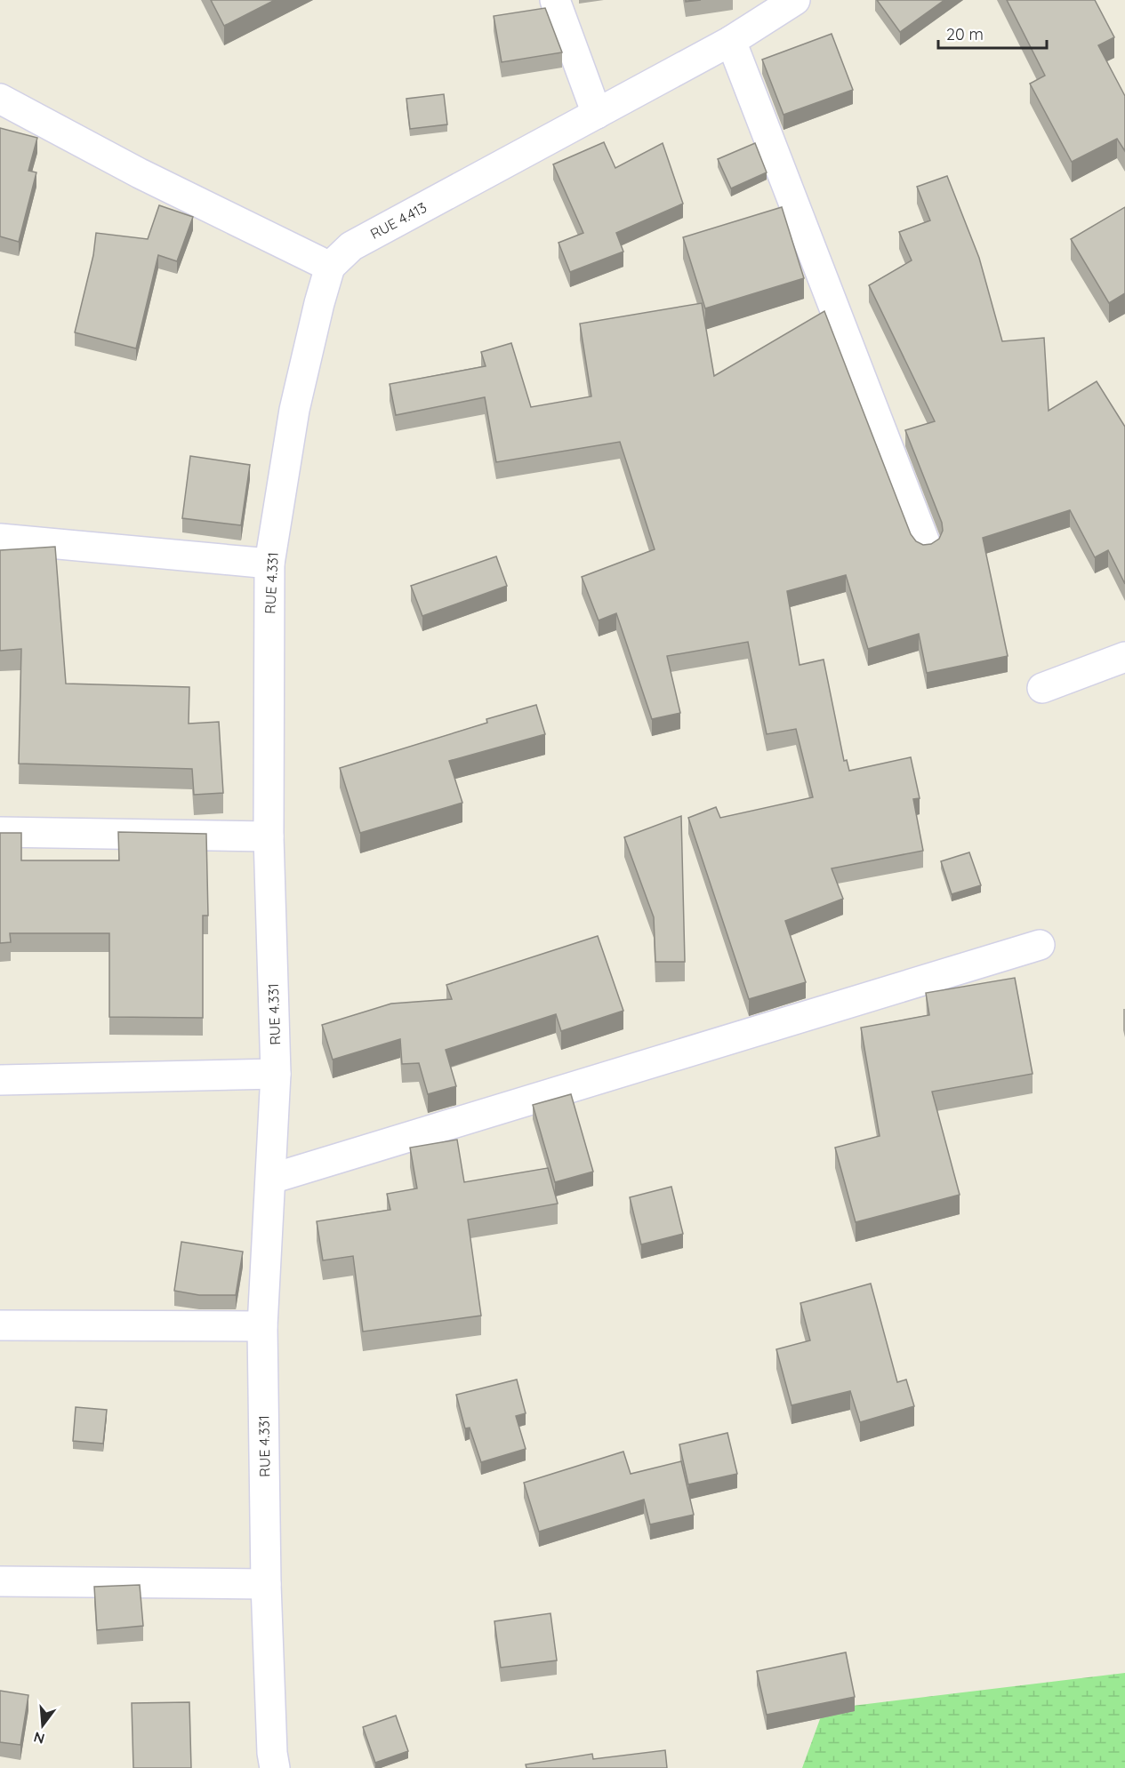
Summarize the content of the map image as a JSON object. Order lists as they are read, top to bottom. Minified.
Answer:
{"streets":{"street":["RUE 4.413","RUE 4.331"]},"crossings":[["RUE 4.413","RUE 4.331"]],"scale_bar":"20 m","north":"bottom"}
